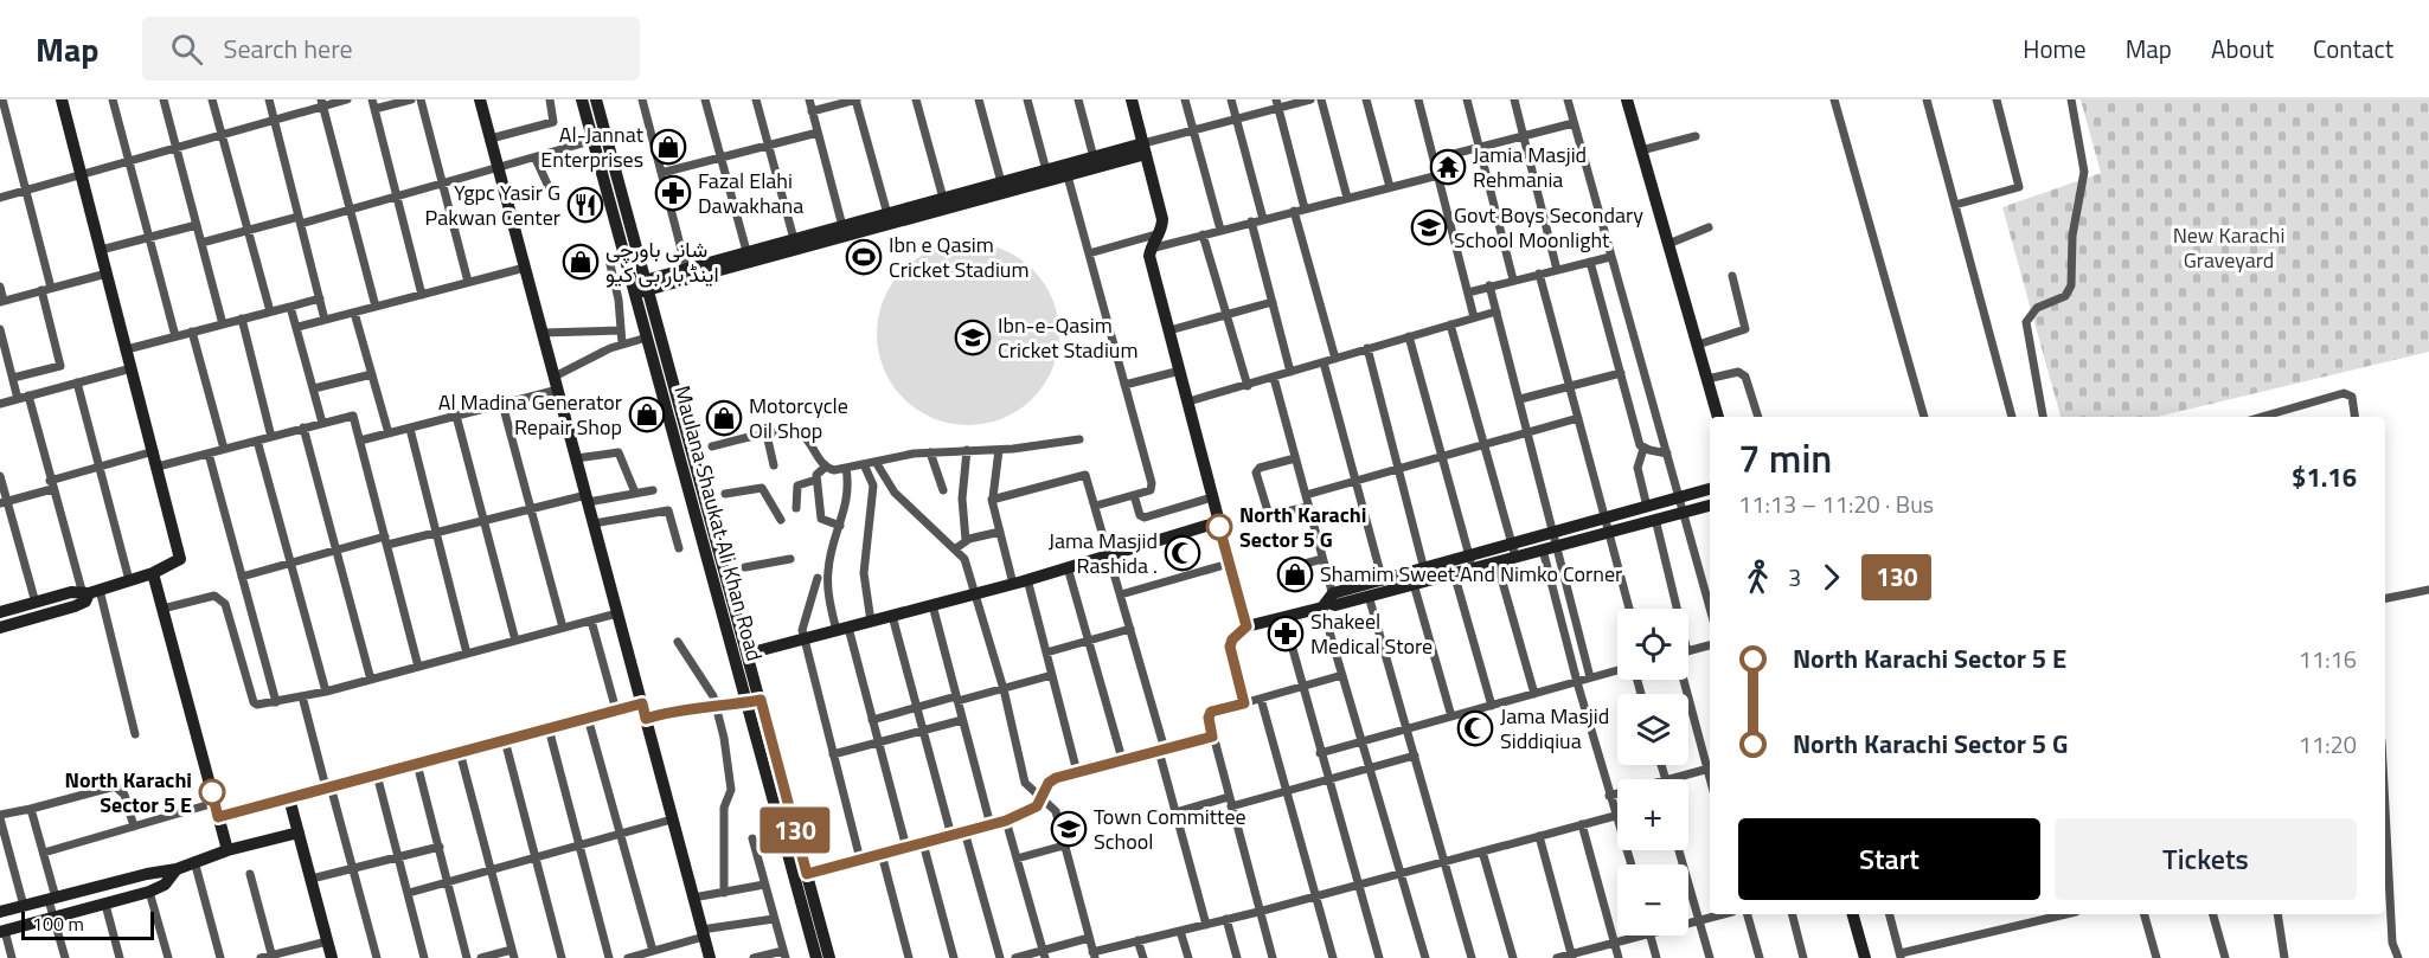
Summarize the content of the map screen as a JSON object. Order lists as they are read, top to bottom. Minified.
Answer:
{"streets":{"street":["Maulana Shaukat Ali Khan Road"]},"parks":["New Karachi Graveyard"],"places":{"shop":["Al-Jannat Enterprises","شانی باورچی اینڈ بار بی کیو","Al Madina Generator Repair Shop","Motorcycle Oil Shop","Shamim Sweet And Nimko Corner"],"temple":["Jamia Masjid Rehmania"],"pharmacy":["Fazal Elahi Dawakhana","Shakeel Medical Store"],"restaurant":["Ygpc Yasir G Pakwan Center"],"school or university":["Govt Boys Secondary School Moonlight","Ibn-e-Qasim Cricket Stadium","Town Committee School"],"sports":["Ibn e Qasim Cricket Stadium"],"other":["North Karachi Sector 5 G","North Karachi Sector 5 E"],"mosque":["Jama Masjid Rashida .","Jama Masjid Siddiqiua"]},"lines":["bus line 130"],"scale_bar":"100 m","page":{"header":"Map","search":"Search here","nav":["Home","Map","About","Contact"],"on_map":"130","heading":["7 min","11:13 – 11:20 · Bus","$1.16"],"legs":["3","130"],"map_buttons":["+","−"],"list":[{"name":"North Karachi Sector 5 E","value":"11:16"},{"name":"North Karachi Sector 5 G","value":"11:20"}],"buttons":["Start","Tickets"],"scale":"100 m"}}
